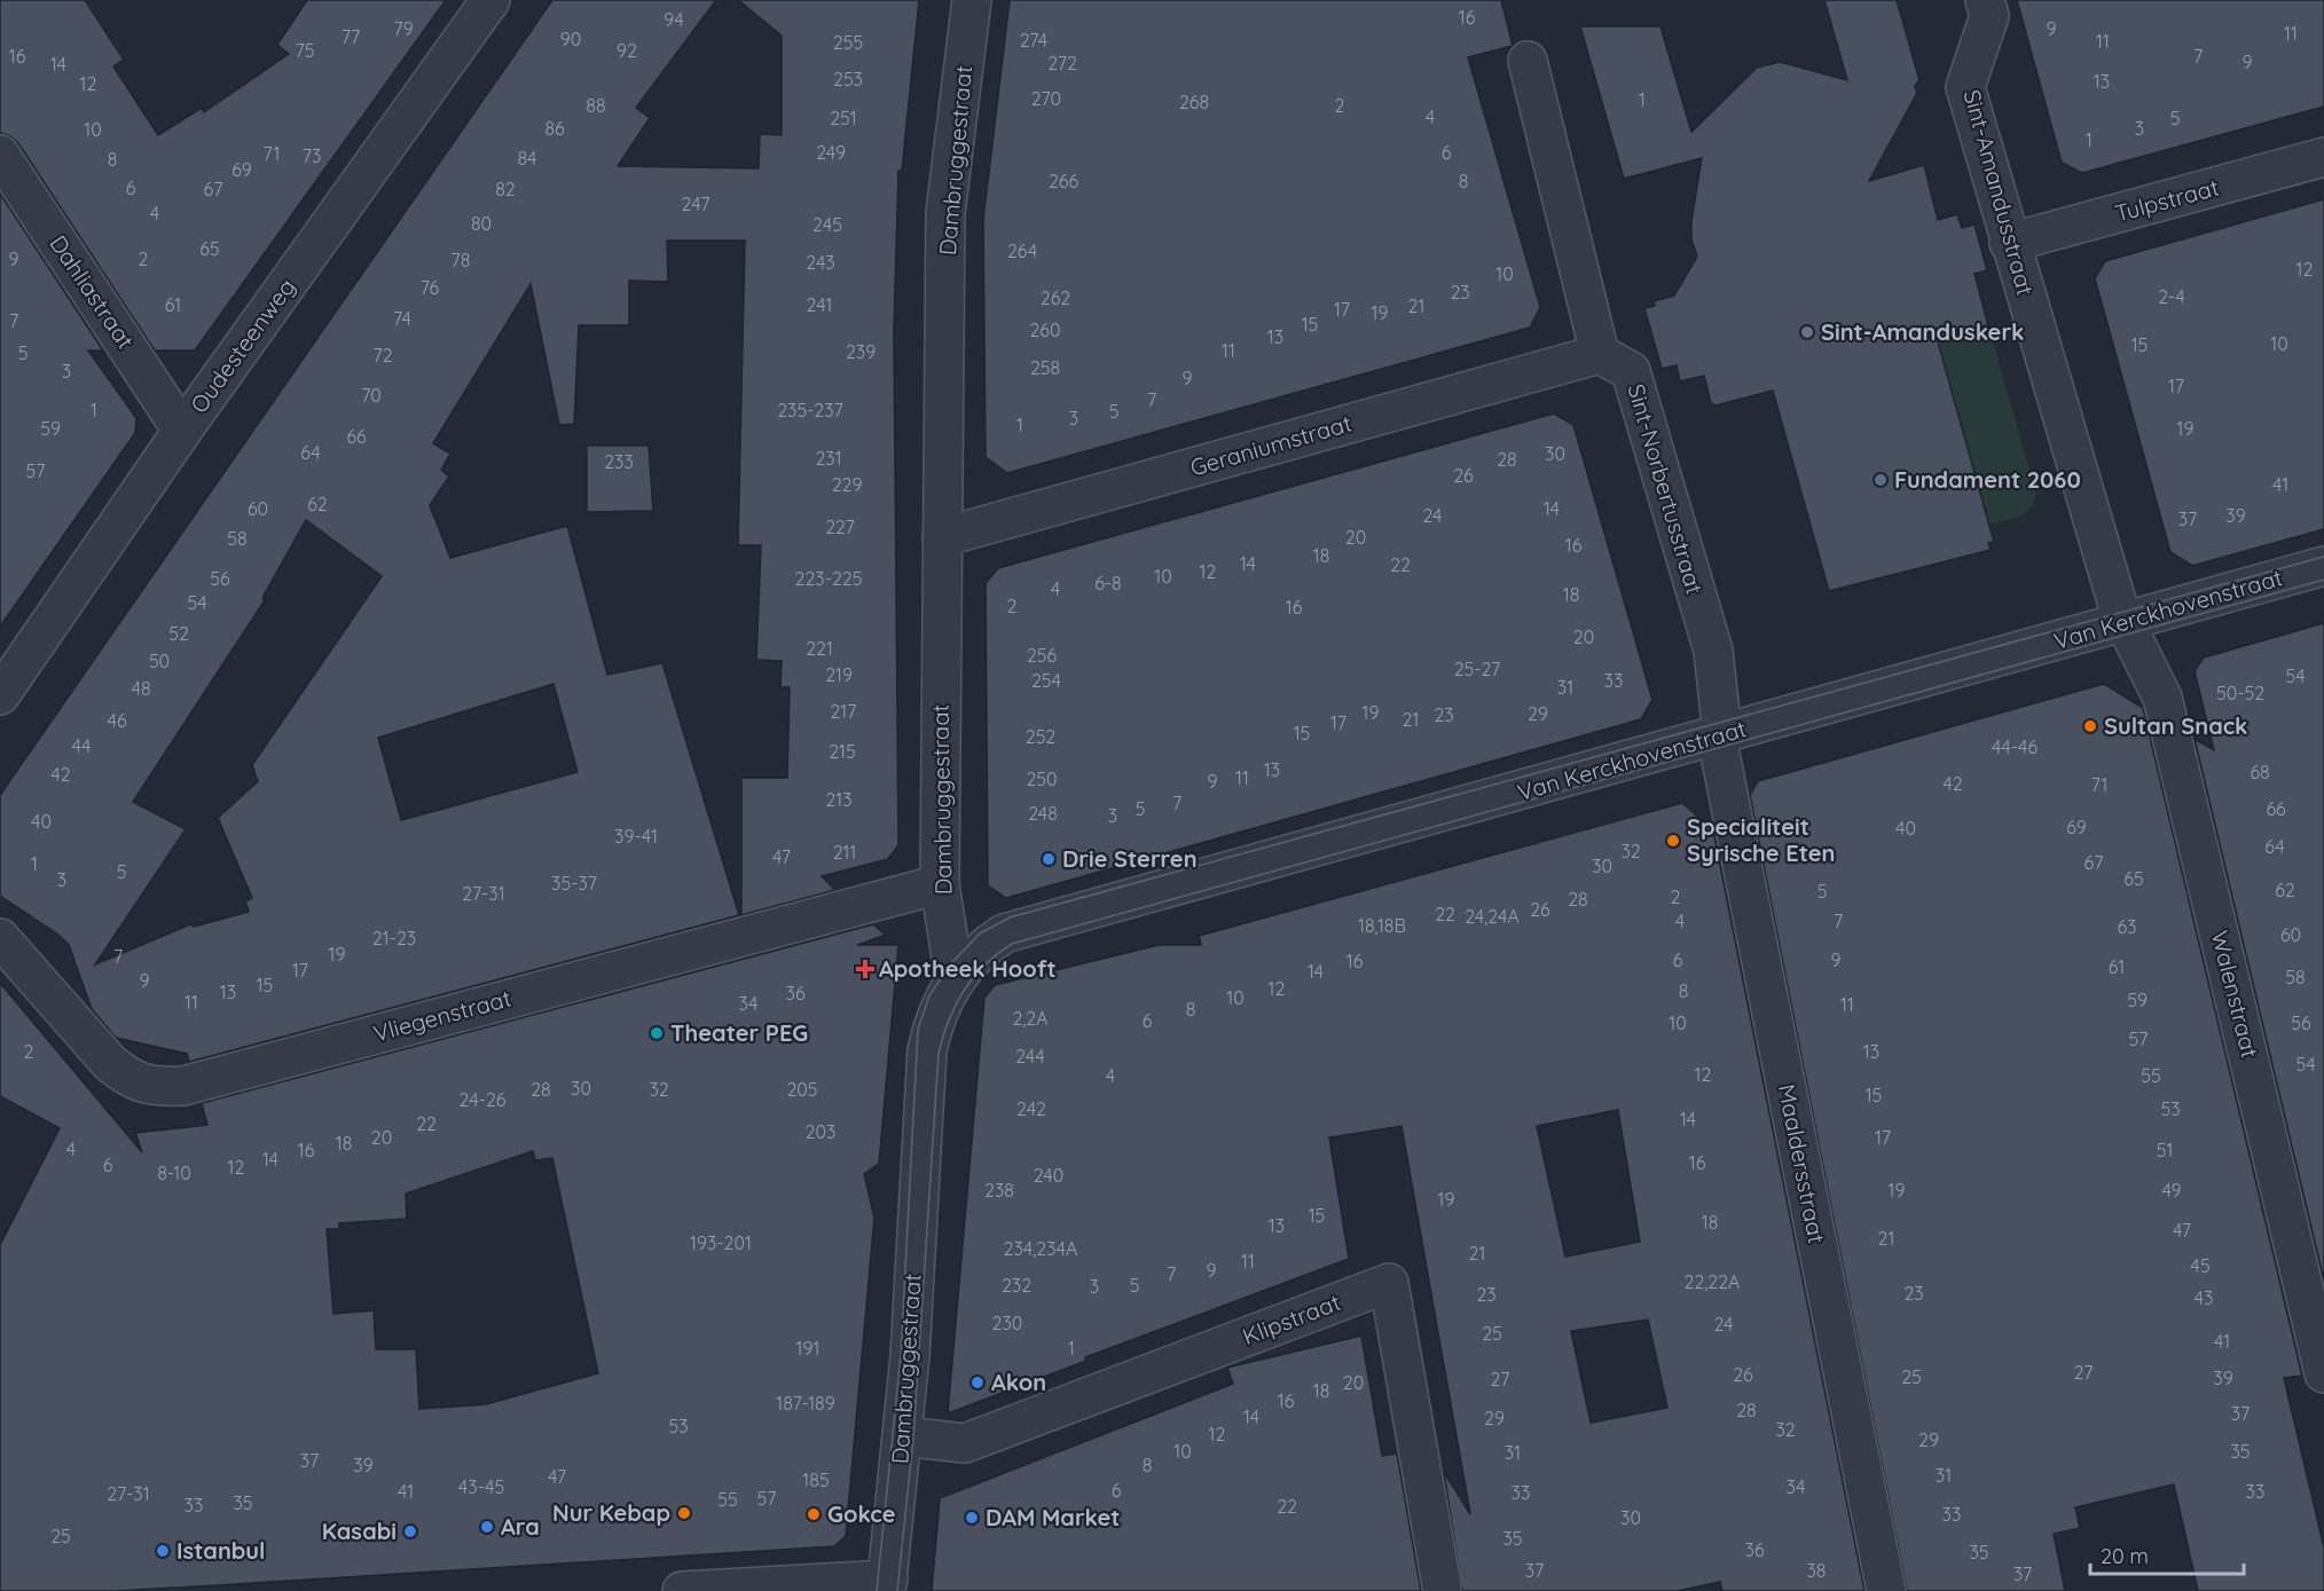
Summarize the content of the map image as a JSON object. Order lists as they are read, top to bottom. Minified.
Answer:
{"streets":{"street":["Dambruggestraat","Sint-Amandusstraat","Tulpstraat","Dahliastraat","Oudesteenweg","Geraniumstraat","Sint-Norbertusstraat","Van Kerckhovenstraat","Walenstraat","Vliegenstraat","Maaldersstraat","Klipstraat"]},"crossings":[["Dambruggestraat","Geraniumstraat"],["Dambruggestraat","Van Kerckhovenstraat"],["Dambruggestraat","Vliegenstraat"],["Dambruggestraat","Klipstraat"],["Sint-Amandusstraat","Tulpstraat"],["Sint-Amandusstraat","Van Kerckhovenstraat"],["Sint-Amandusstraat","Walenstraat"],["Dahliastraat","Oudesteenweg"],["Geraniumstraat","Sint-Norbertusstraat"],["Sint-Norbertusstraat","Van Kerckhovenstraat"],["Sint-Norbertusstraat","Maaldersstraat"],["Van Kerckhovenstraat","Walenstraat"],["Van Kerckhovenstraat","Maaldersstraat"]],"places":{"other":["Sint-Amanduskerk","Fundament 2060","Sultan Snack","Specialiteit Syrische Eten","Drie Sterren","Theater PEG","Akon","Nur Kebap","Gokce","DAM Market","Ara","Kasabi","Istanbul"],"health":["Apotheek Hooft"]},"house_numbers":["16","94","79","9","11","77","90","274","11","255","75","92","16","7","9","272","14","253","13","12","270","1","268","88","2","4","251","5","86","3","10","1","249","6","71","73","84","8","69","266","8","6","67","82","247","4","80","245","65","264","9","2","78","243","12","10","76","23","2-4","262","61","241","21","17","19","74","7","15","260","13","10","15","11","239","5","72","258","3","9","17","70","7","1","235-237","5","3","1","59","19","66","64","30","231","28","233","57","26","229","41","62","60","14","24","39","37","227","20","58","16","18","14","22","12","10","56","223-225","6-8","4","18","54","2","16","52","20","221","256","50","25-27","219","54","254","33","31","48","50-52","217","19","29","23","21","46","17","15","252","44","44-46","215","13","68","42","11","250","9","42","71","213","7","5","66","248","3","40","69","40","39-41","64","32","211","47","67","1","30","5","65","3","35-37","62","5","27-31","2","28","26","22","24,24A","4","7","18,18B","63","60","21-23","19","7","6","9","16","61","17","14","58","9","15","12","8","13","36","10","59","11","34","11","8","2,2A","6","10","56","57","2","13","244","54","12","4","55","30","28","32","205","15","24-26","242","53","14","22","203","20","17","18","4","16","51","14","16","6","12","8-10","240","238","19","49","19","15","18","13","47","21","193-201","234,234A","21","11","45","9","7","22,22A","232","5","3","23","23","43","230","24","25","41","191","1","27","26","25","39","27","20","18","16","187-189","28","37","14","29","53","32","12","29","10","35","31","37","39","8","31","47","185","43-45","34","6","41","33","33","27-31","57","55","35","33","22","33","30","25","35","36","35","37","38","37"],"scale_bar":"20 m"}
